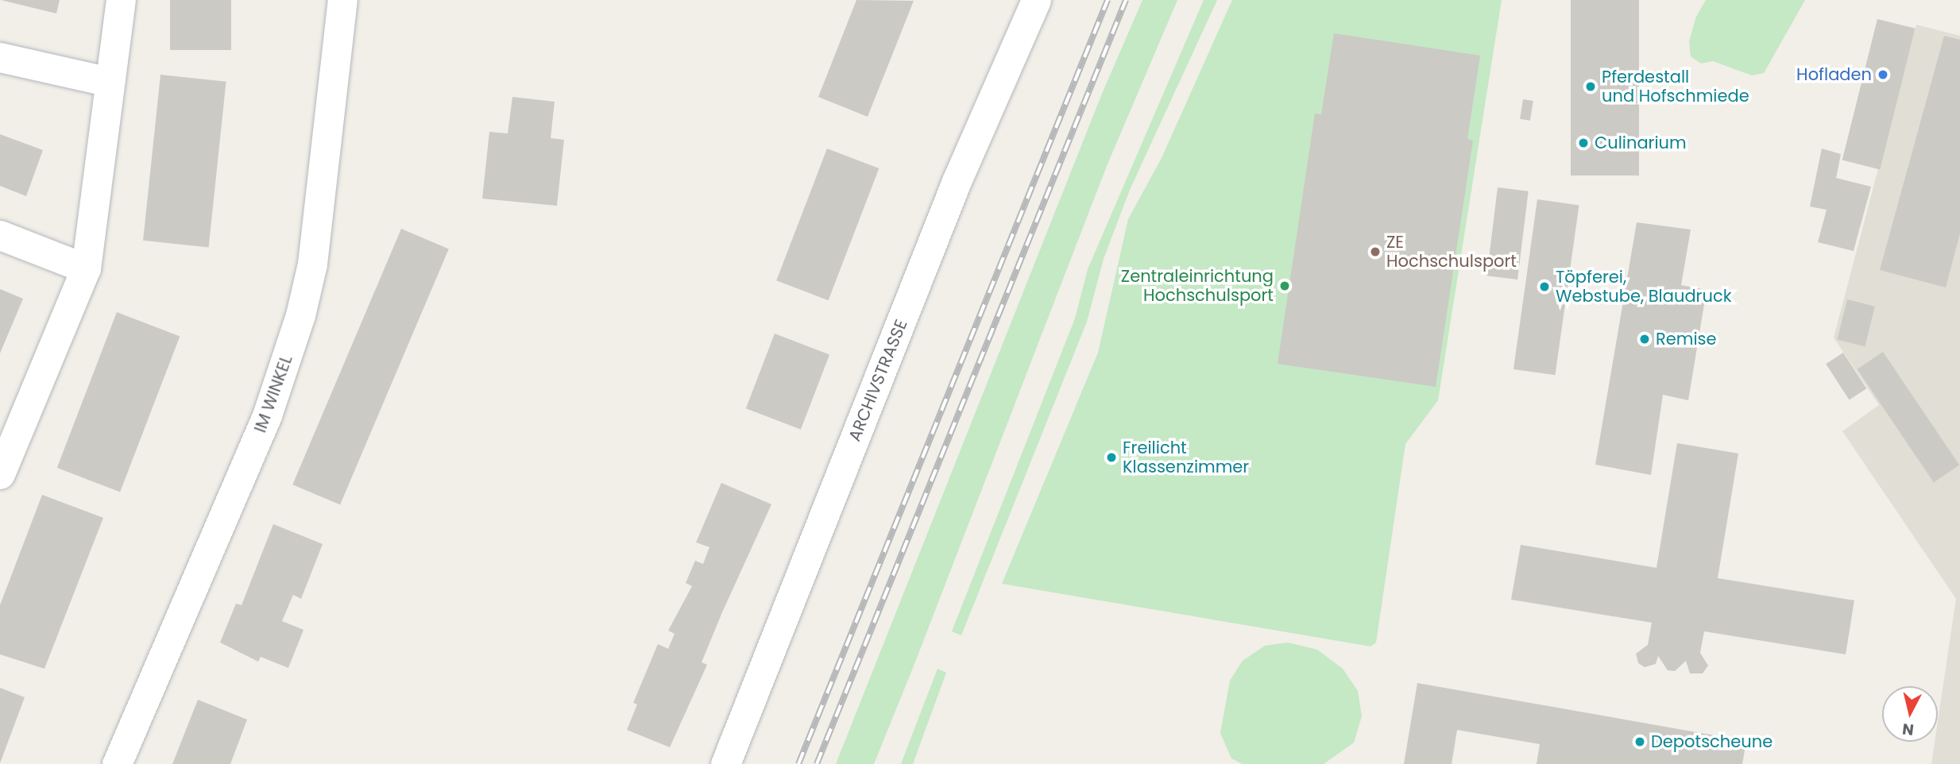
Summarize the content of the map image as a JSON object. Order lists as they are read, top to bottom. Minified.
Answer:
{"streets":{"street":["ARCHIVSTRASSE","IM WINKEL"]},"places":["Hofladen","Pferdestall und Hofschmiede","Culinarium","ZE Hochschulsport","Zentraleinrichtung Hochschulsport","Töpferei, Webstube, Blaudruck","Remise","Freilicht Klassenzimmer","Depotscheune"],"north":"bottom"}
